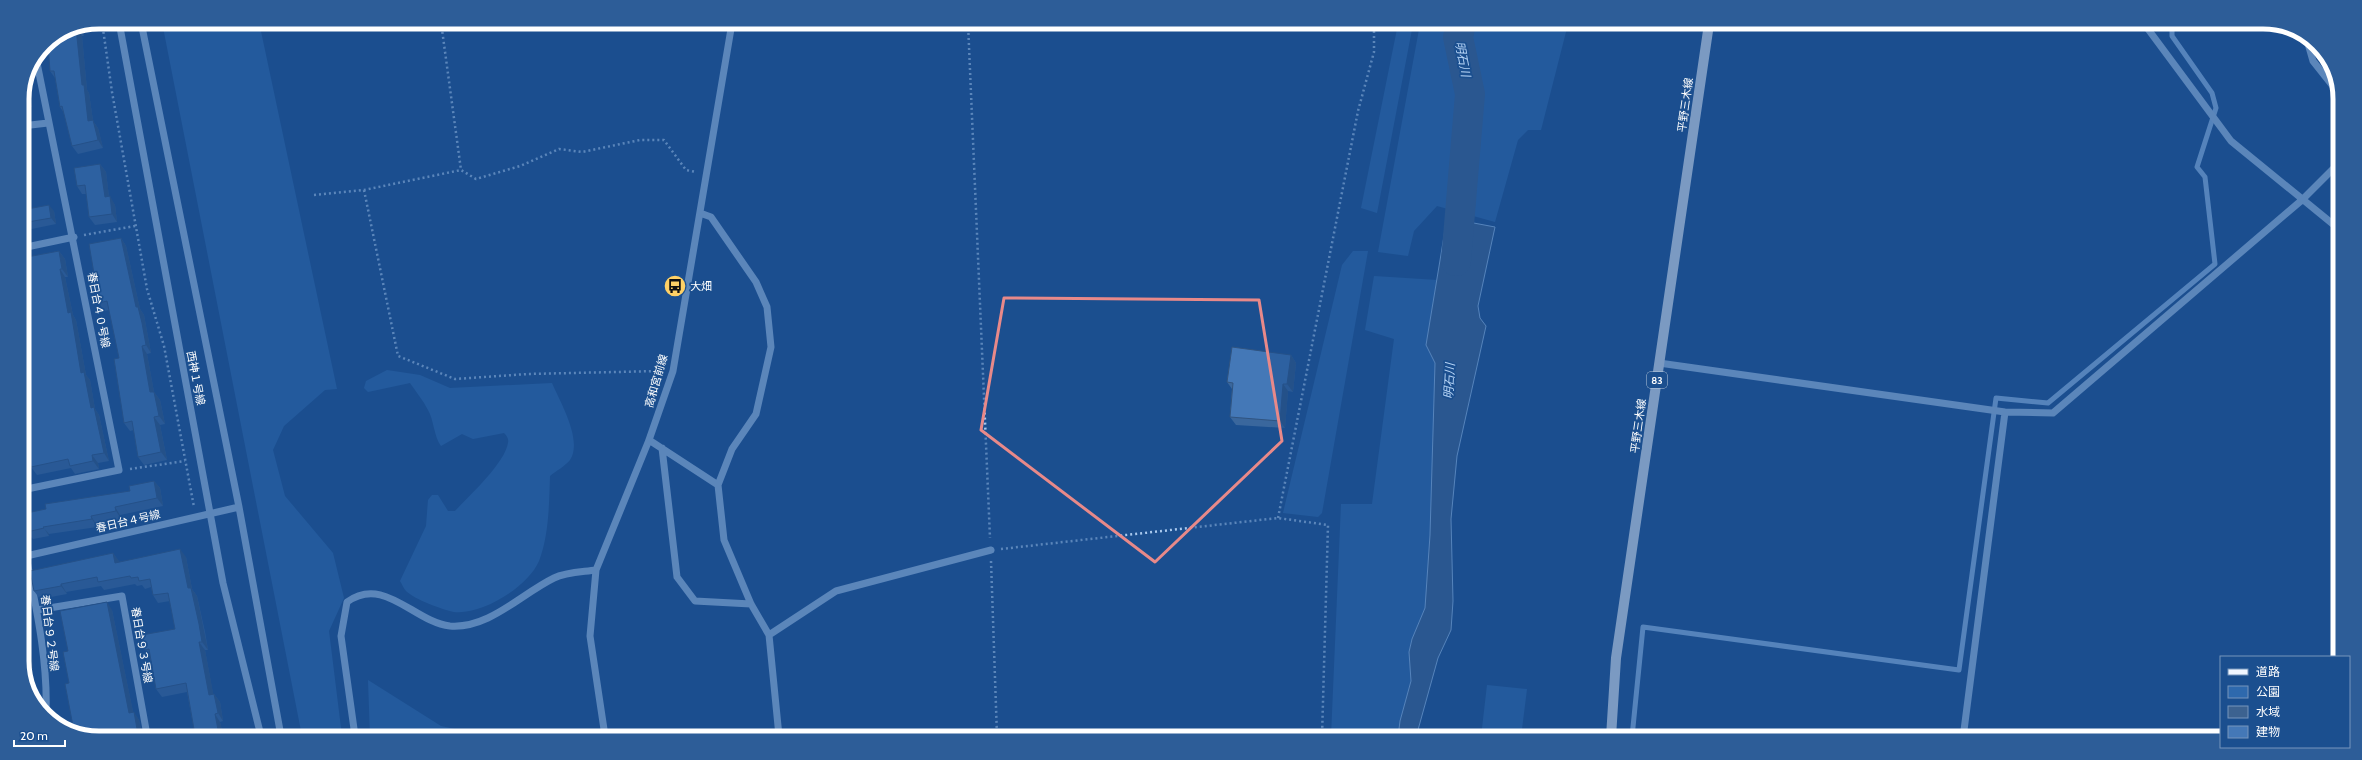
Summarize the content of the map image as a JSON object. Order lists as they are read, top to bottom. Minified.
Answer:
{"streets":{"main road":["平野三木線","83"],"street":["春日台４０号線","西神１号線","高和宮前線","春日台４号線","春日台９２号線","春日台９３号線"]},"crossings":[["西神１号線","春日台４号線"],["春日台９２号線","春日台９３号線"]],"water":["明石川"],"places":{"bus stop":["大畑"]},"legend":["道路","公園","水域","建物"],"scale_bar":"20 m"}
